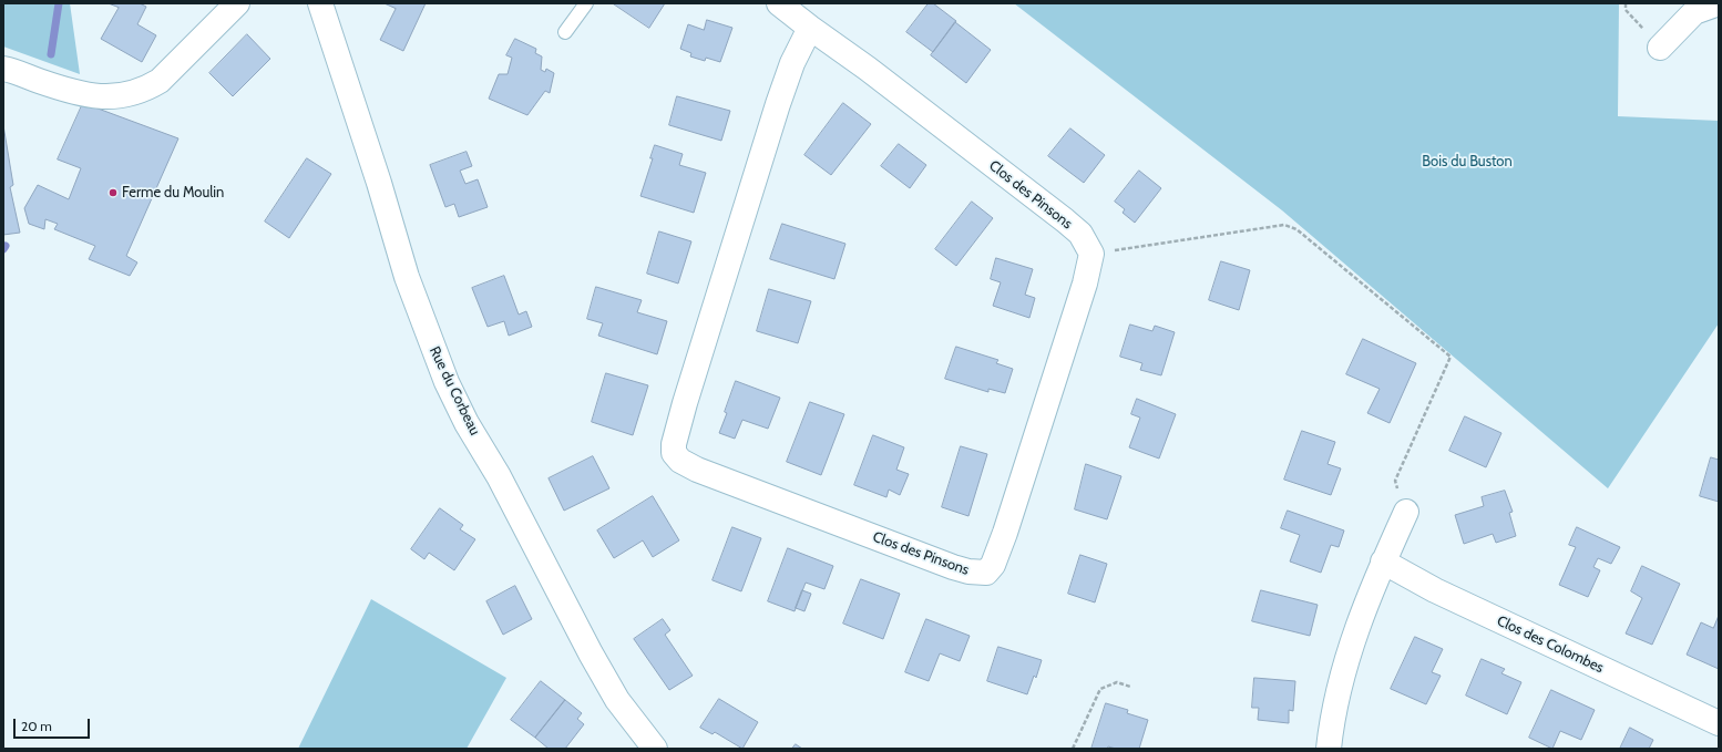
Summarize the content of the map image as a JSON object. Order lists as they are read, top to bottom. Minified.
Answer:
{"streets":{"street":["Clos des Pinsons","Rue du Corbeau","Clos des Colombes"]},"parks":["Bois du Buston"],"places":["Ferme du Moulin"],"scale_bar":"20 m"}
